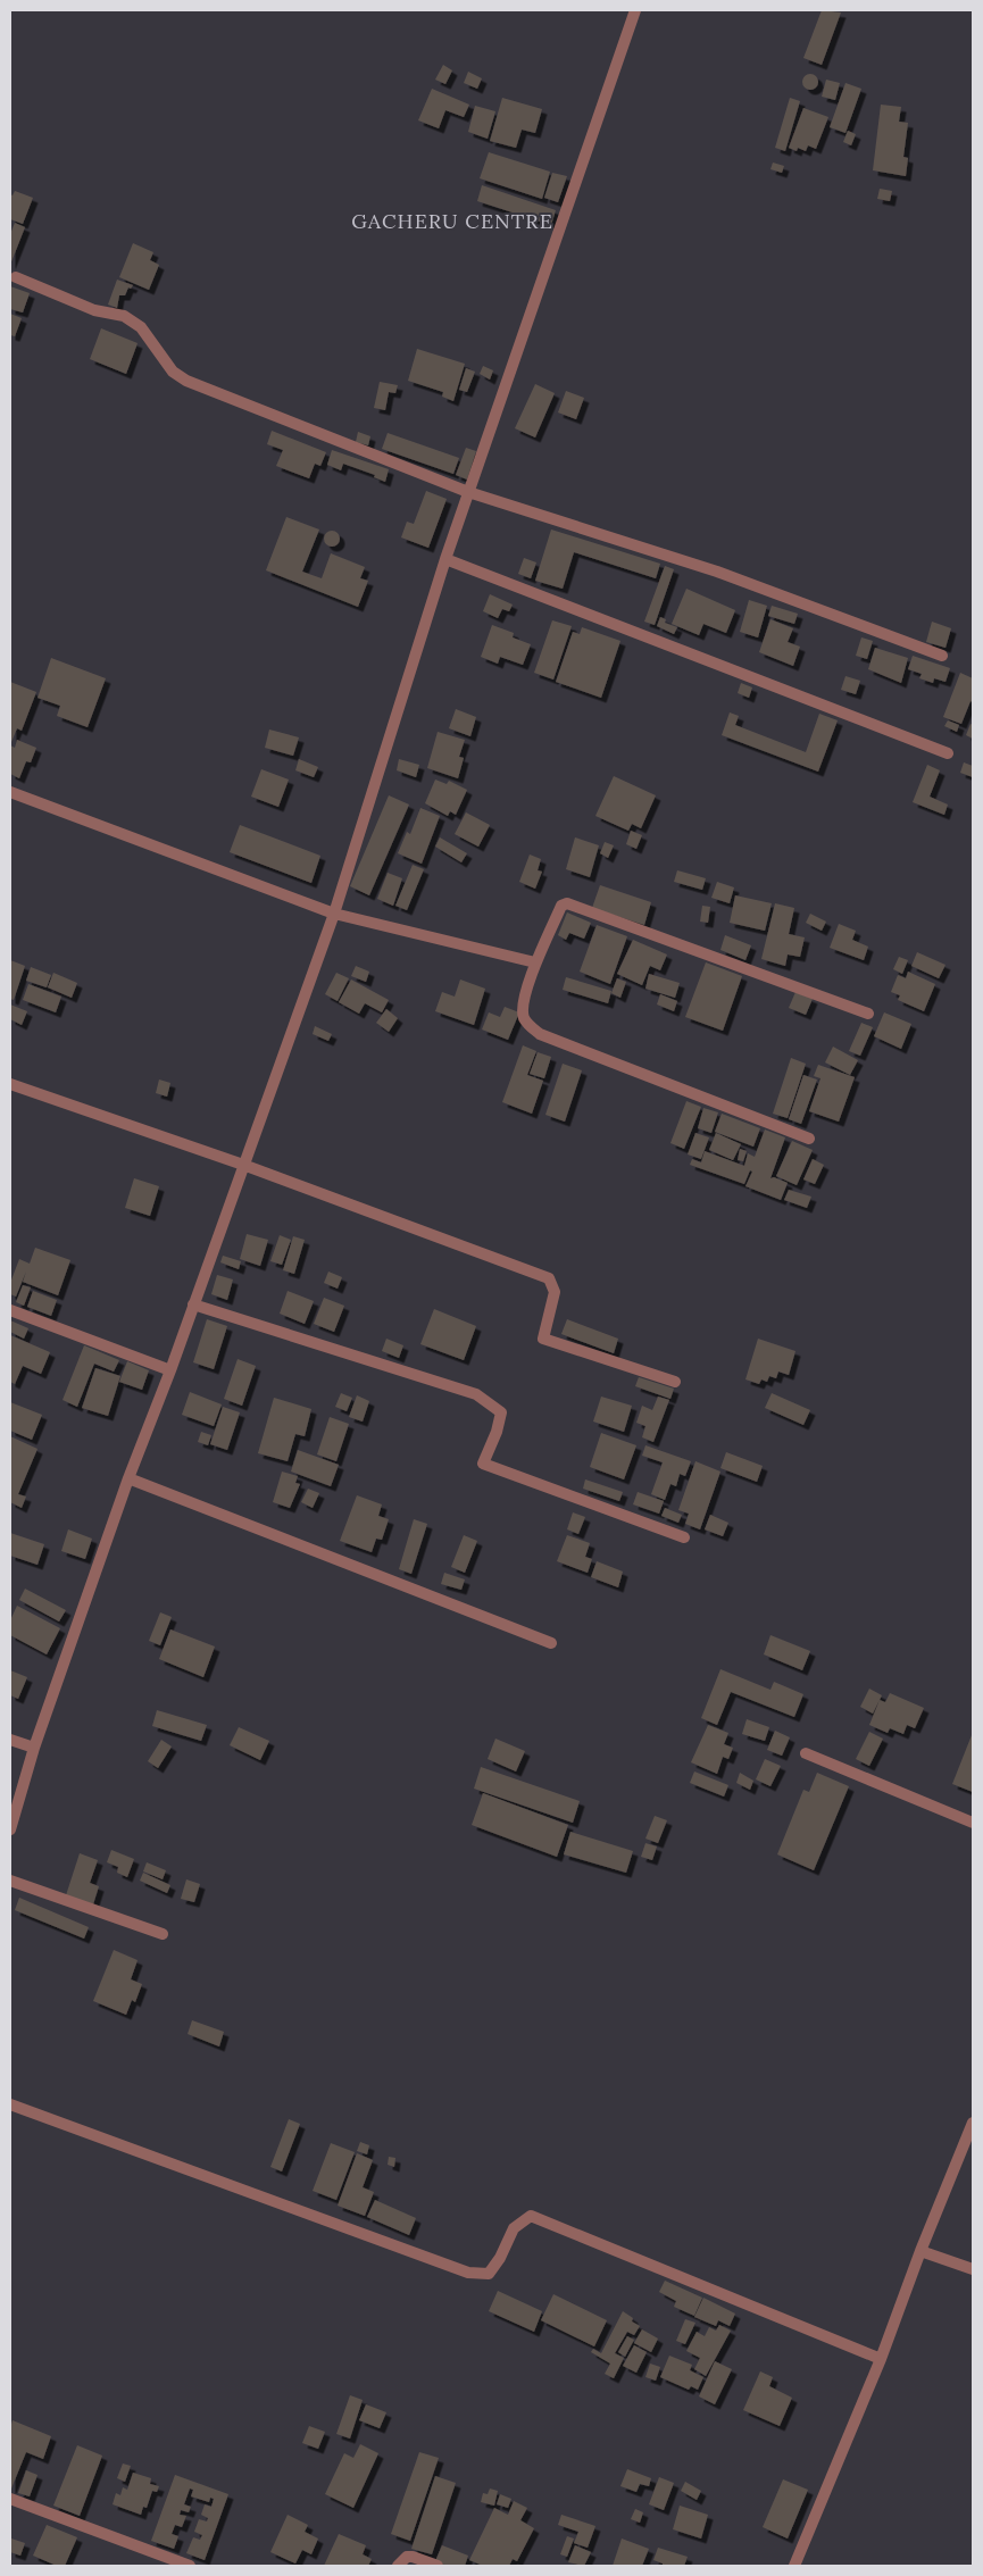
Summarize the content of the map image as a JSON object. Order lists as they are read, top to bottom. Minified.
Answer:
{"districts":["GACHERU CENTRE"]}
